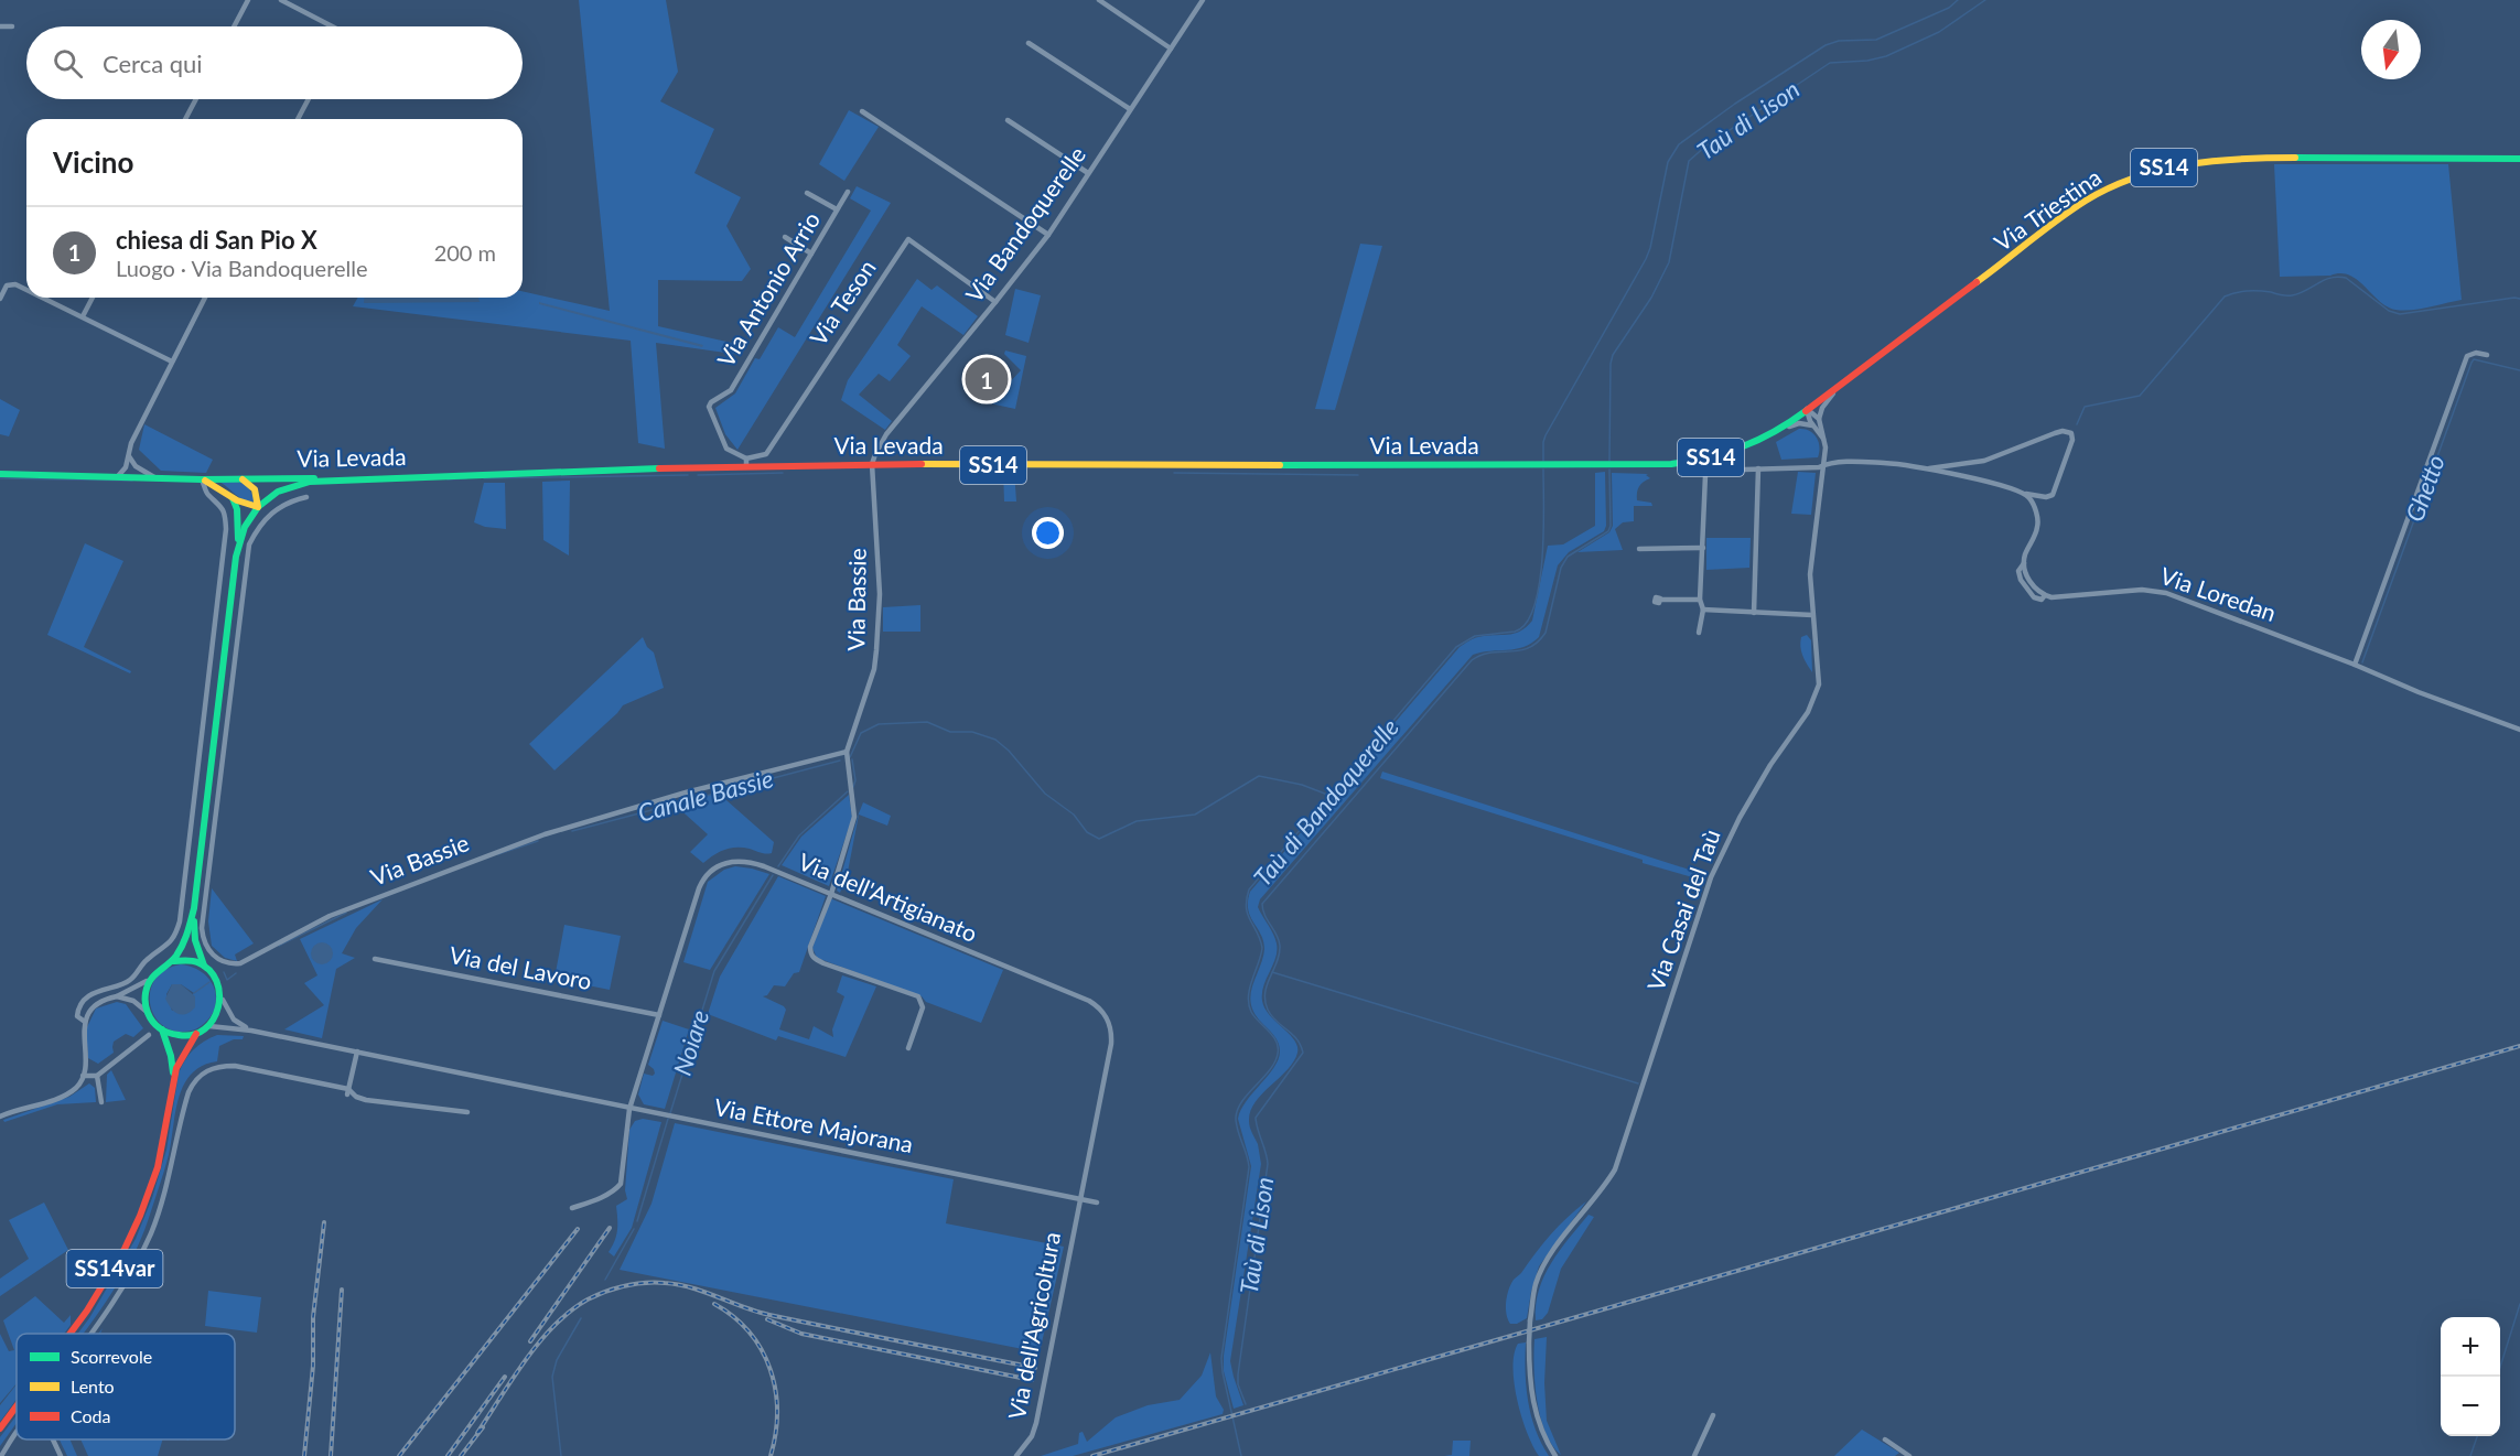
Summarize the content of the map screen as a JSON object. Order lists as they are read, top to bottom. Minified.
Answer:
{"streets":{"main road":["SS14","Via Triestina","Via Levada","SS14var"],"street":["Via Bandoquerelle","Via Antonio Arrio","Via Teson","Via Loredan","Via Bassie","Via dell'Artigianato","Via Casai del Taù","Via del Lavoro","Via Ettore Majorana","Via dell'Agricoltura"]},"crossings":[["SS14","Via Levada"],["Via Triestina","Via Levada"],["Via Bandoquerelle","Via Teson"],["Via Bandoquerelle","Via Levada"],["Via Bandoquerelle","Via Bassie"],["Via Antonio Arrio","Via Teson"],["Via Antonio Arrio","Via Levada"],["Via Teson","Via Levada"],["Via Levada","Via Bassie"],["Via dell'Artigianato","Via del Lavoro"],["Via dell'Artigianato","Via Ettore Majorana"],["Via dell'Artigianato","Via dell'Agricoltura"],["Via Ettore Majorana","SS14var"],["Via Ettore Majorana","Via dell'Agricoltura"]],"water":["Taù di Lison","Ghetto","Canale Bassie","Taù di Bandoquerelle","Noiare"],"legend":["Scorrevole","Lento","Coda"],"north":"bottom","page":{"search":"Cerca qui","heading":"Vicino","list":[{"mark":"1","name":"chiesa di San Pio X","note":"Luogo · Via Bandoquerelle","value":"200 m"}],"pins":"1","map_buttons":["+","−"]}}
